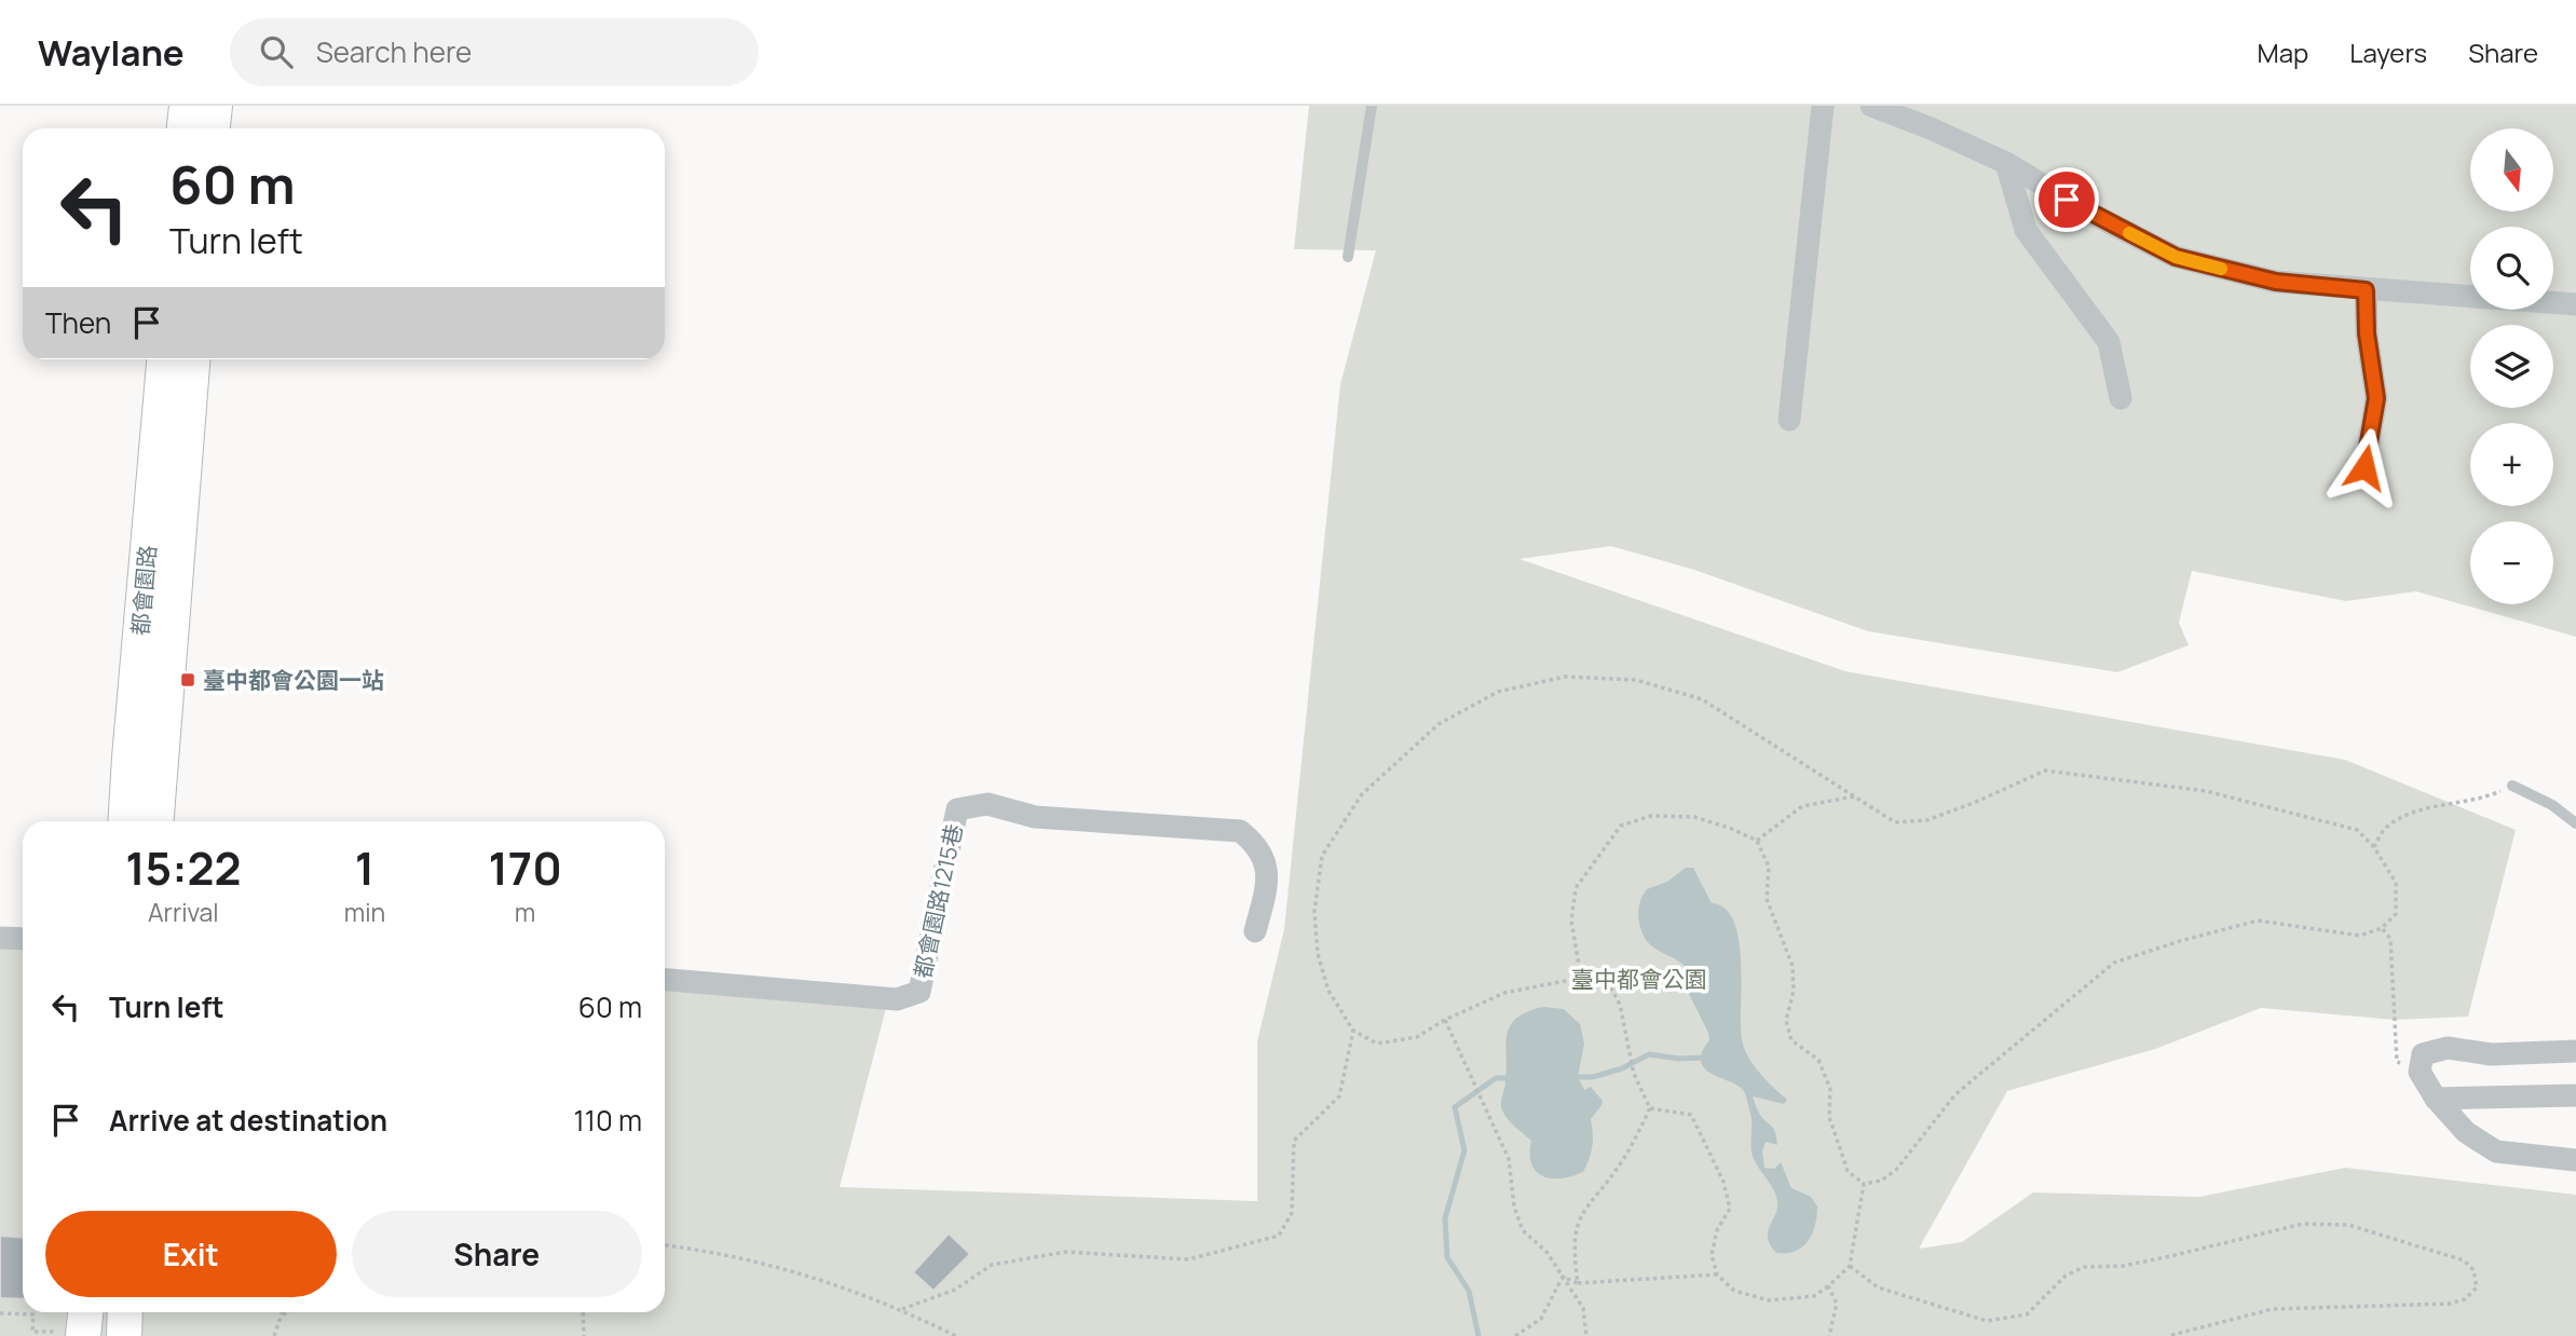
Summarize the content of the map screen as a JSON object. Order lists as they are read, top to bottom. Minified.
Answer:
{"streets":{"street":["都會園路","都會園路1215巷"]},"parks":["臺中都會公園"],"places":{"transit":["臺中都會公園一站"]},"north":"bottom","page":{"header":"Waylane","search":"Search here","nav":["Map","Layers","Share"],"map_buttons":["+","−"],"turn":["60 m","Turn left"],"then":"Then","eta":["15:22","Arrival","1","min","170","m"],"list":[{"name":"Turn left","value":"60 m"},{"name":"Arrive at destination","value":"110 m"}],"buttons":["Exit","Share"]}}
